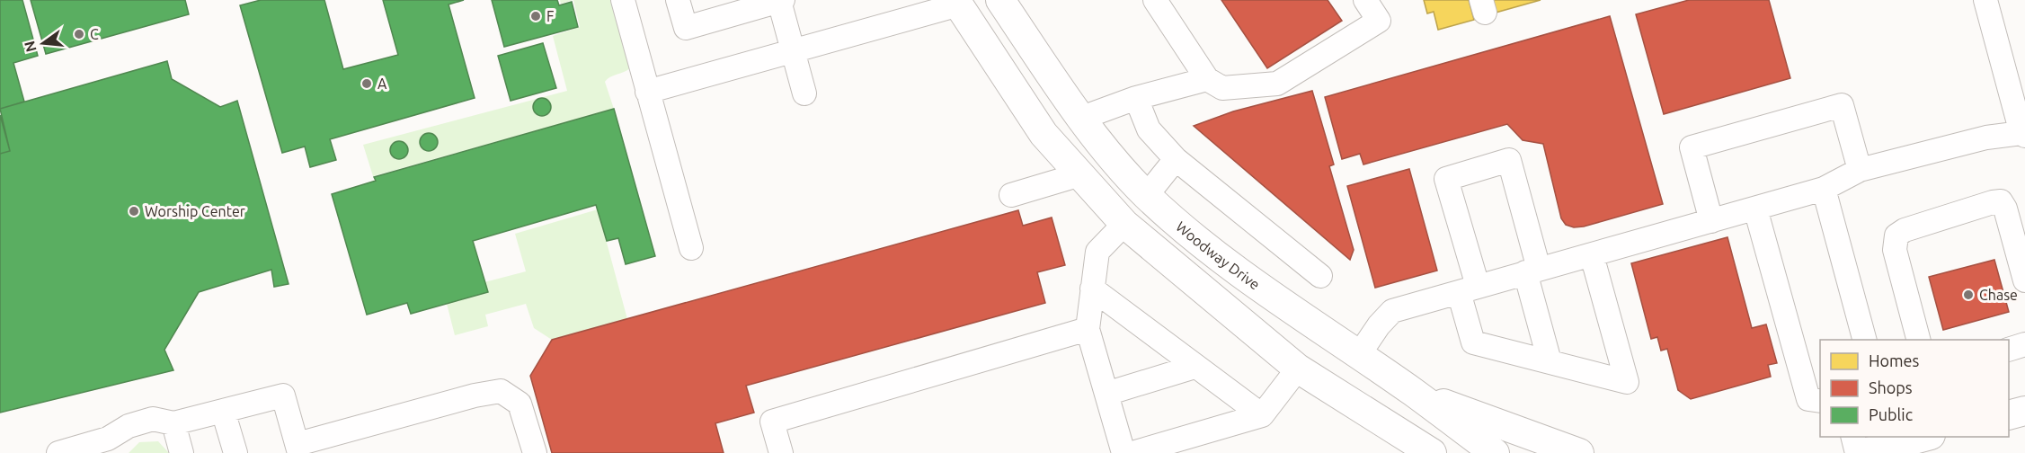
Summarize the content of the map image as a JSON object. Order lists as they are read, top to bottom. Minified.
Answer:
{"streets":{"main road":["Woodway Drive"]},"places":["F","C","A","Worship Center","Chase"],"legend":["Homes","Shops","Public"],"north":"left"}
